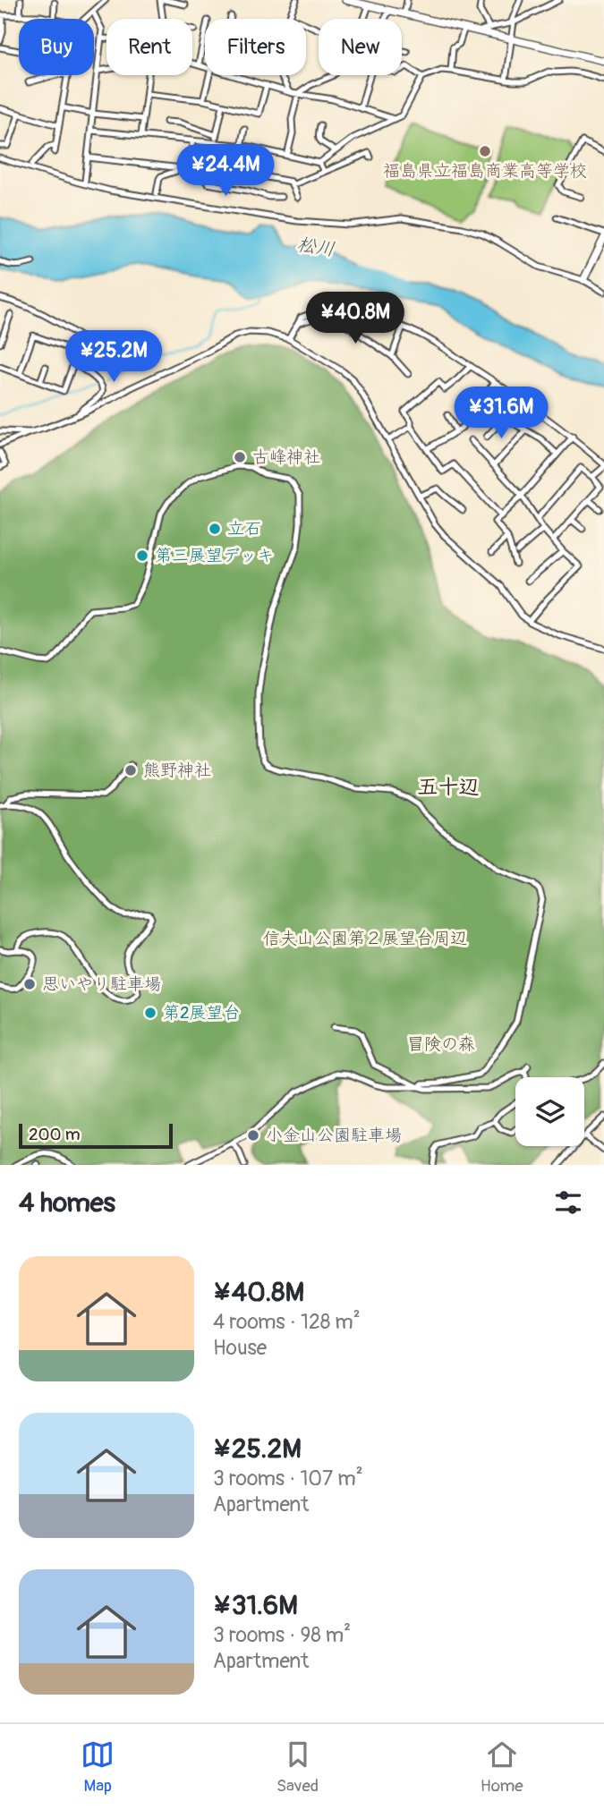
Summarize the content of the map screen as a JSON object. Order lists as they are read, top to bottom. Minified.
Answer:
{"districts":["五十辺"],"water":["松川"],"parks":["信夫山公園第２展望台周辺","冒険の森"],"places":["福島県立福島商業高等学校","古峰神社","立石","第三展望デッキ","熊野神社","思いやり駐車場","第2展望台","小金山公園駐車場"],"scale_bar":"200 m","page":{"chip":["Buy","Rent","Filters","New"],"price":["¥24.4M","¥40.8M","¥25.2M","¥31.6M"],"scale":"200 m","heading":"4 homes","list":[{"name":"¥40.8M","note":"4 rooms · 128 m² · House"},{"name":"¥25.2M","note":"3 rooms · 107 m² · Apartment"},{"name":"¥31.6M","note":"3 rooms · 98 m² · Apartment"}],"tabs":["Map","Saved","Home"]}}
